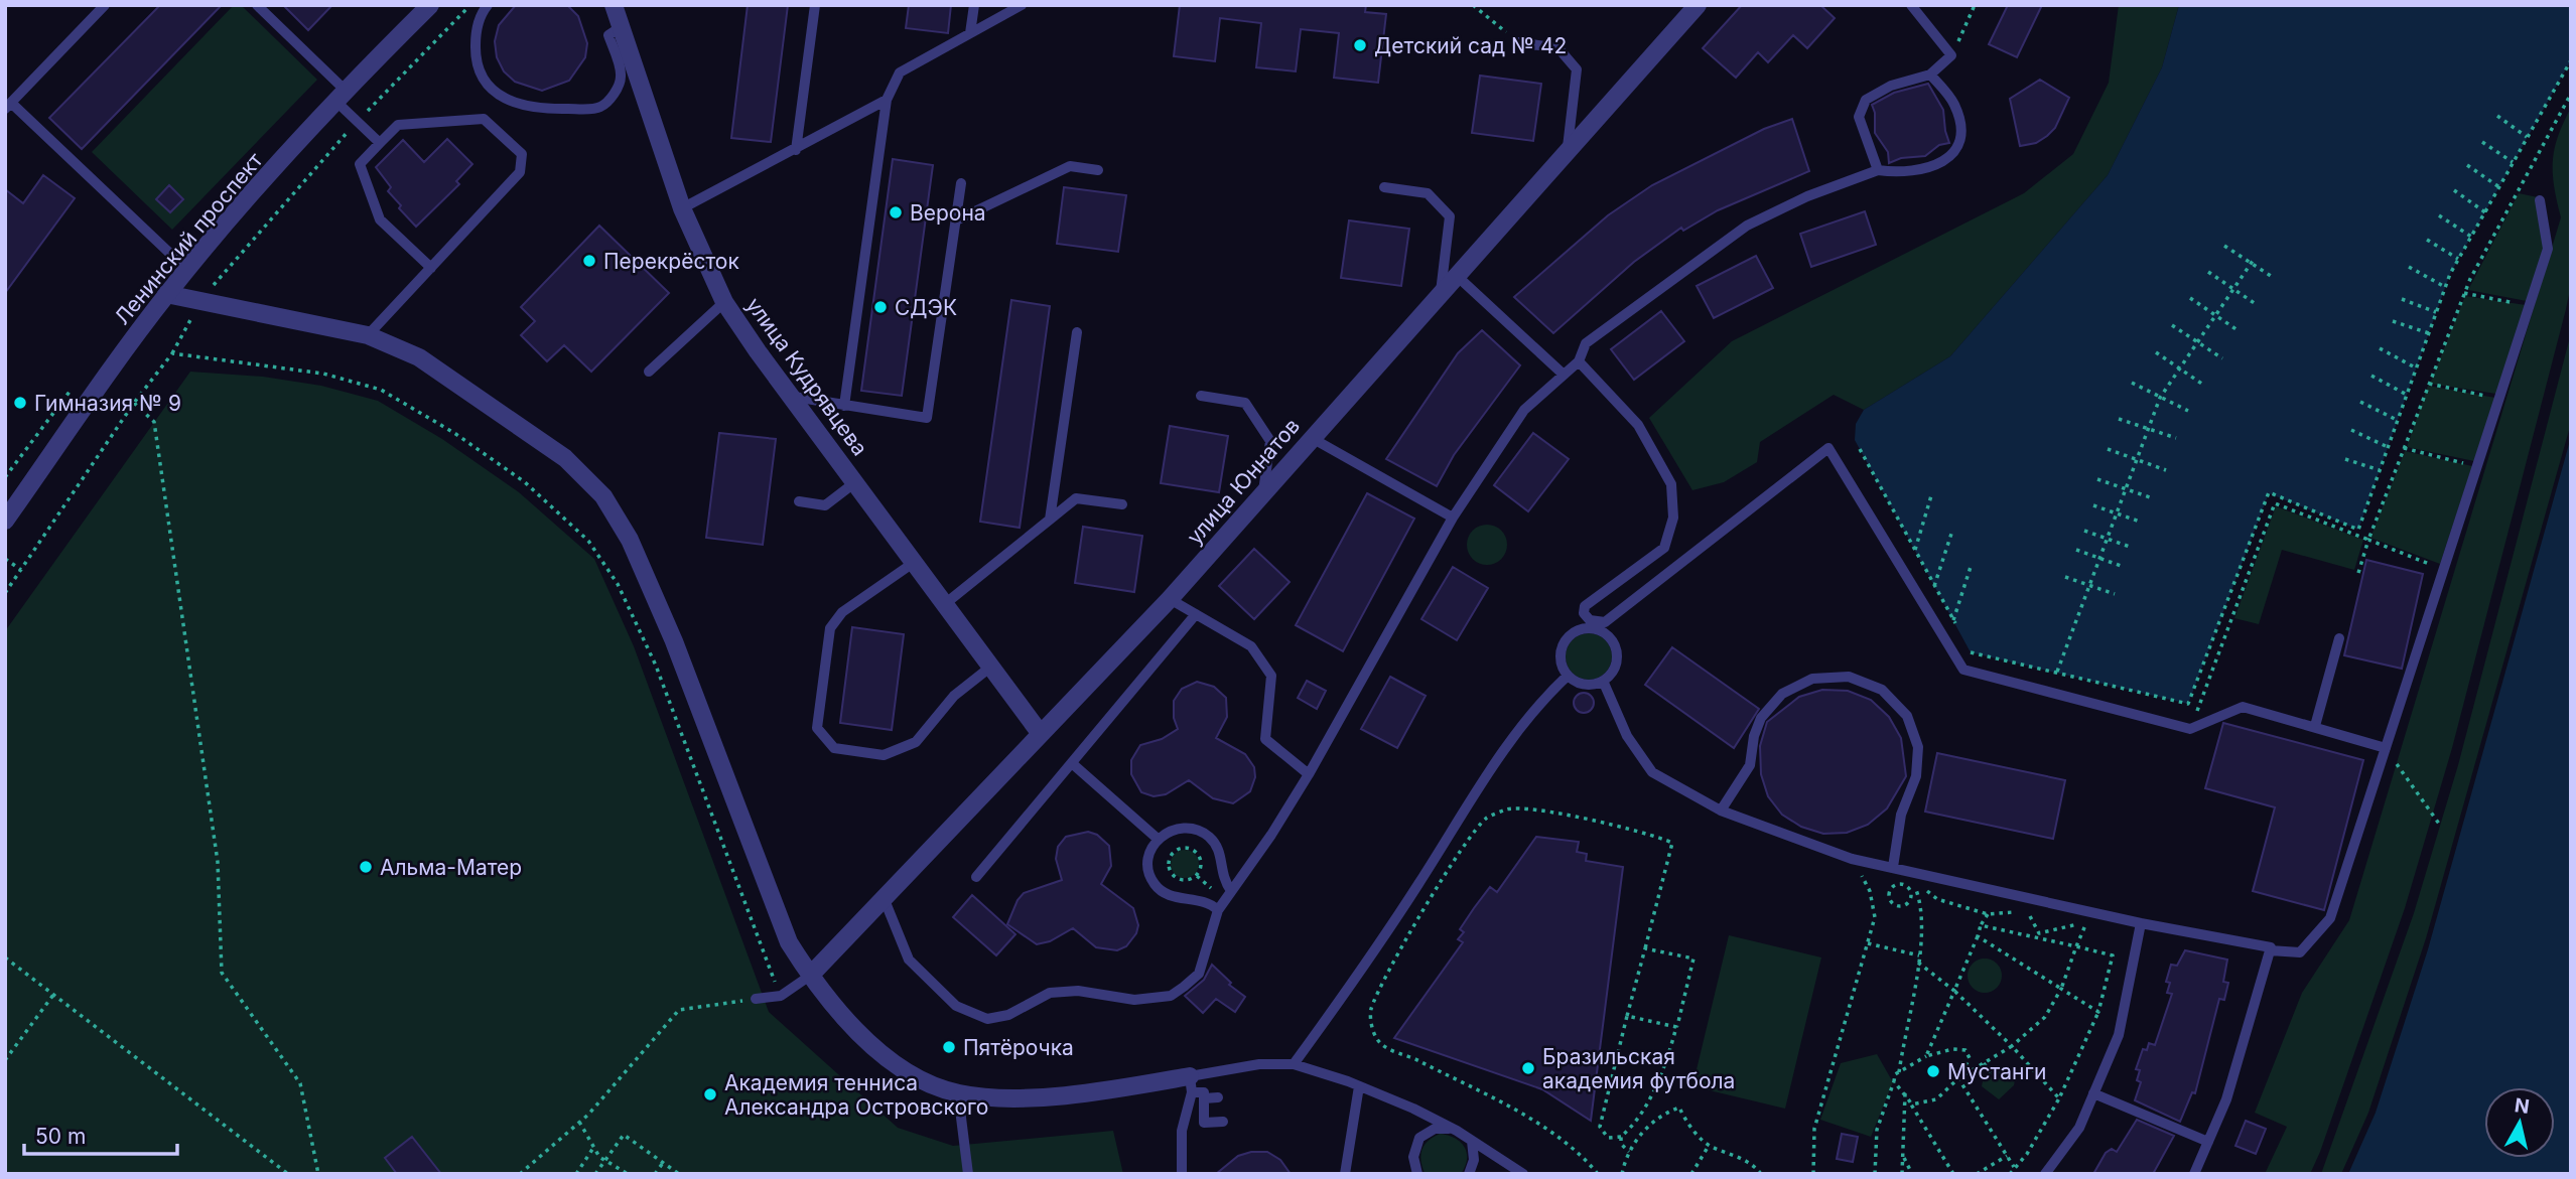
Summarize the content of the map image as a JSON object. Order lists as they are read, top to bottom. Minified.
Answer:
{"streets":{"street":["Ленинский проспект","улица Кудрявцева","улица Юннатов"]},"crossings":[["улица Кудрявцева","улица Юннатов"]],"places":["Детский сад № 42","Верона","Перекрёсток","СДЭК","Гимназия № 9","Альма-Матер","Пятёрочка","Бразильская академия футбола","Мустанги","Академия тенниса Александра Островского"],"scale_bar":"50 m","north":"top"}
